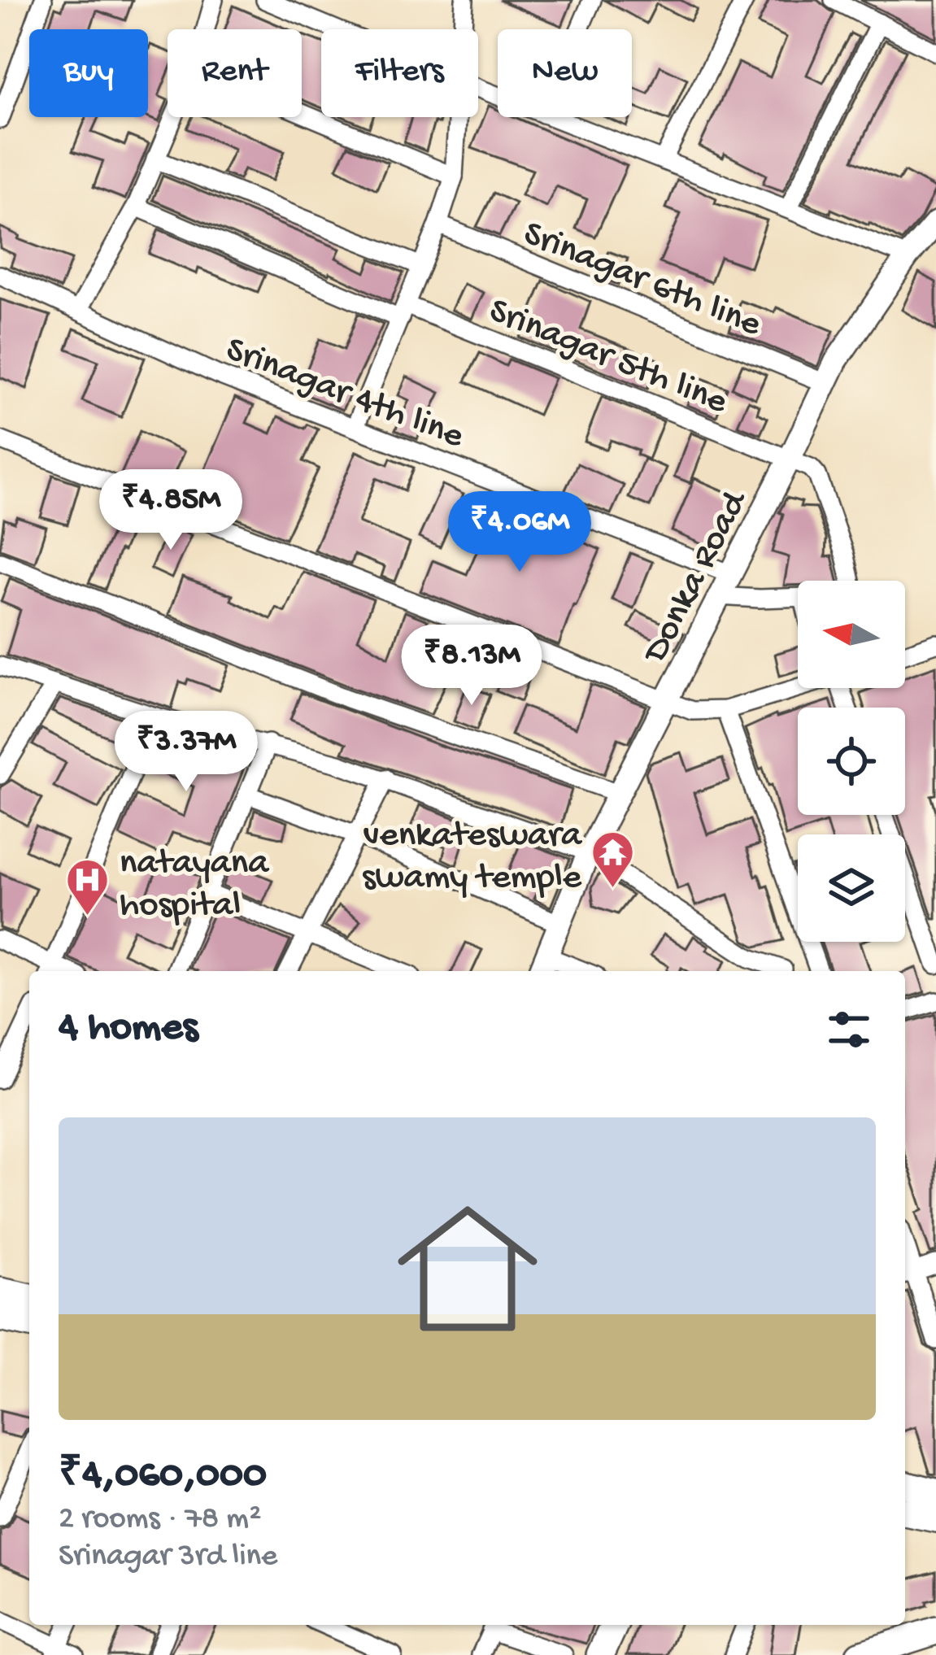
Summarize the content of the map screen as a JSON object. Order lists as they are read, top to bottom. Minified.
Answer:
{"streets":{"street":["Srinagar 6th line","Srinagar 5th line","Srinagar 4th line","Donka Road"]},"crossings":[["Srinagar 6th line","Donka Road"],["Srinagar 5th line","Donka Road"],["Srinagar 4th line","Donka Road"]],"places":{"temple":["venkateswara swamy temple"],"hospital":["natayana hospital"]},"north":"left","page":{"chip":["Buy","Rent","Filters","New"],"price":["₹4.85M","₹4.06M","₹8.13M","₹3.37M"],"heading":"4 homes","list":[{"name":"₹4,060,000","note":"2 rooms · 78 m² · Srinagar 3rd line"}]}}
